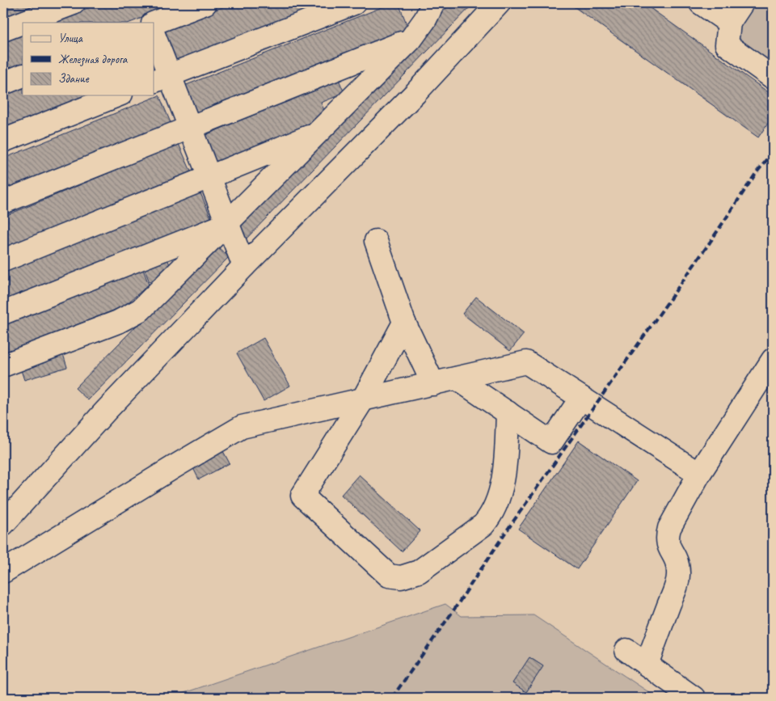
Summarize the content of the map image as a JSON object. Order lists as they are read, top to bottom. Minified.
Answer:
{"legend":["Улица","Железная дорога","Здание"]}
